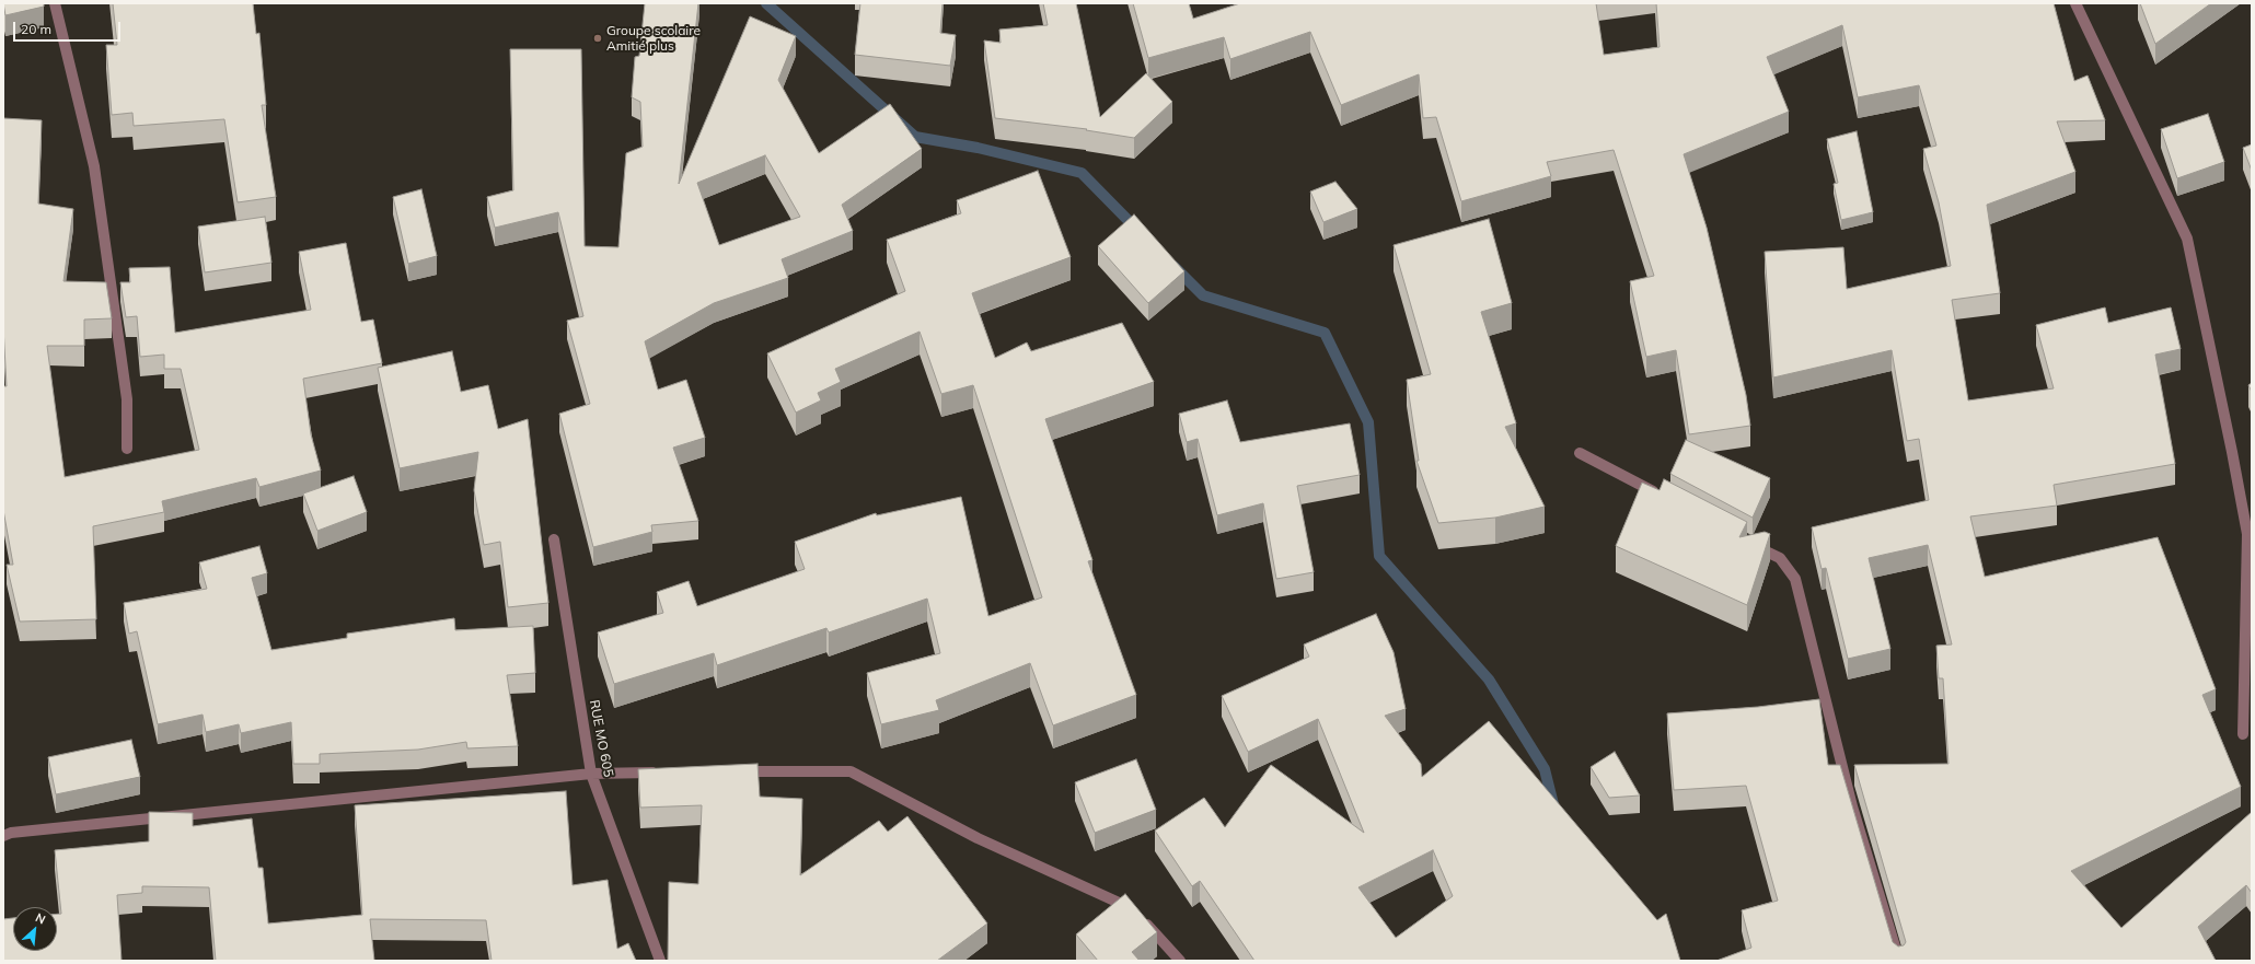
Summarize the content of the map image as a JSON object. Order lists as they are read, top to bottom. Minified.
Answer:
{"streets":{"street":["RUE MO 605"]},"places":["Groupe scolaire Amitié plus"],"scale_bar":"20 m","north":"top right"}
